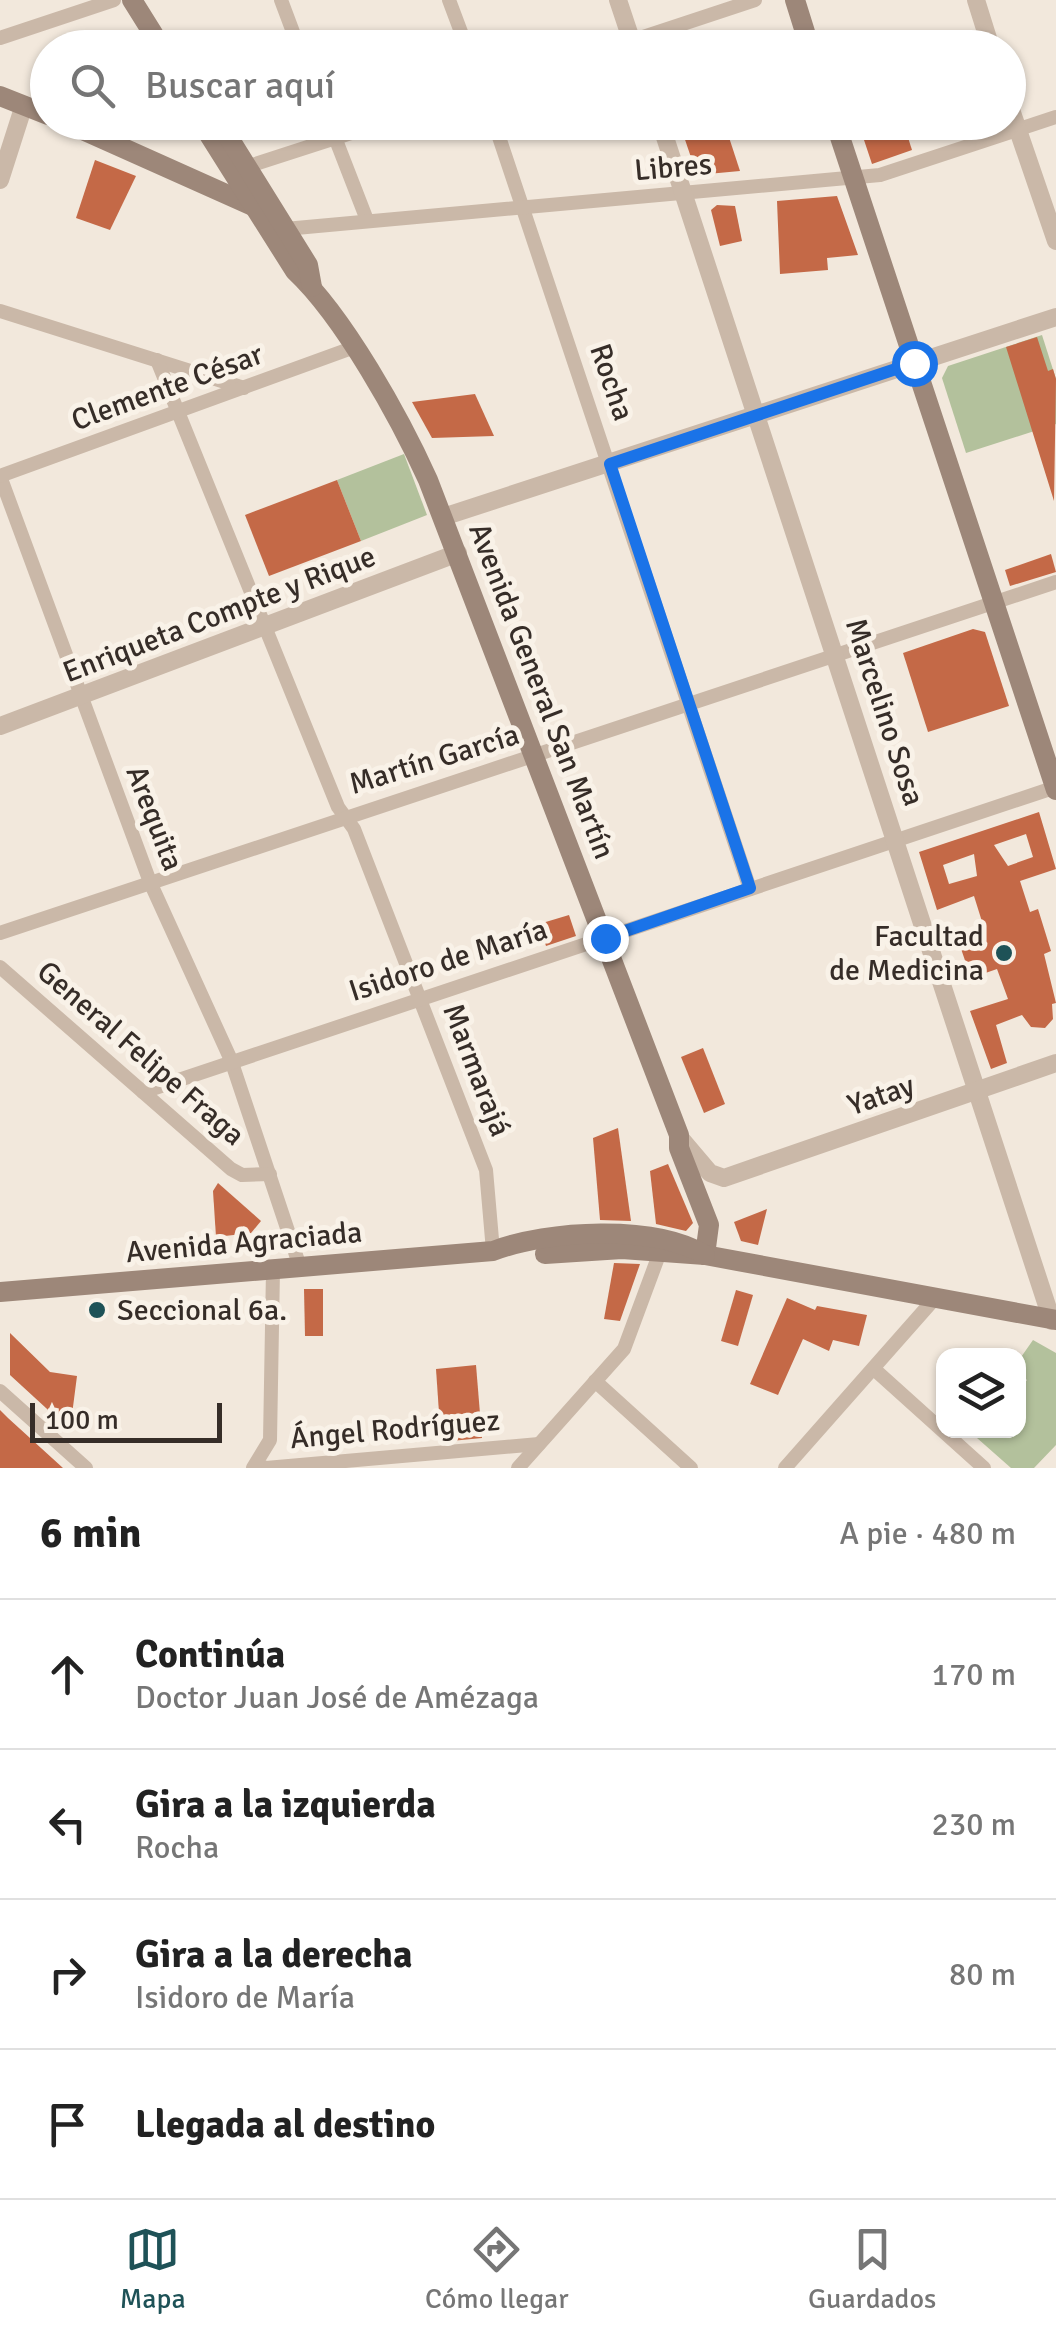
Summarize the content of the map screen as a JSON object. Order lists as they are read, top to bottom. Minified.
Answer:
{"streets":{"main road":["Avenida General San Martín","Avenida Agraciada"],"street":["Libres","Rocha","Clemente César","Enriqueta Compte y Rique","Marcelino Sosa","Martín García","Arequita","Isidoro de María","General Felipe Fraga","Marmarajá","Yatay","Ángel Rodríguez"]},"crossings":[["Libres","Rocha"],["Libres","Avenida General San Martín"],["Libres","Marcelino Sosa"],["Rocha","Martín García"],["Rocha","Isidoro de María"],["Clemente César","Avenida General San Martín"],["Clemente César","Arequita"],["Clemente César","Marmarajá"],["Enriqueta Compte y Rique","Avenida General San Martín"],["Enriqueta Compte y Rique","Arequita"],["Enriqueta Compte y Rique","Marmarajá"],["Avenida General San Martín","Martín García"],["Avenida General San Martín","Isidoro de María"],["Avenida General San Martín","Yatay"],["Avenida General San Martín","Avenida Agraciada"],["Marcelino Sosa","Martín García"],["Marcelino Sosa","Isidoro de María"],["Marcelino Sosa","Yatay"],["Marcelino Sosa","Avenida Agraciada"],["Martín García","Arequita"],["Martín García","Marmarajá"],["Arequita","Isidoro de María"],["Arequita","General Felipe Fraga"],["Isidoro de María","General Felipe Fraga"],["Isidoro de María","Marmarajá"],["Marmarajá","Avenida Agraciada"]],"places":["Facultad de Medicina","Seccional 6a."],"scale_bar":"100 m","page":{"search":"Buscar aquí","scale":"100 m","heading":["6 min","A pie · 480 m"],"list":[["Continúa","Doctor Juan José de Amézaga","170 m"],["Gira a la izquierda","Rocha","230 m"],["Gira a la derecha","Isidoro de María","80 m"],"Llegada al destino"],"nav":["Mapa","Cómo llegar","Guardados"]}}
